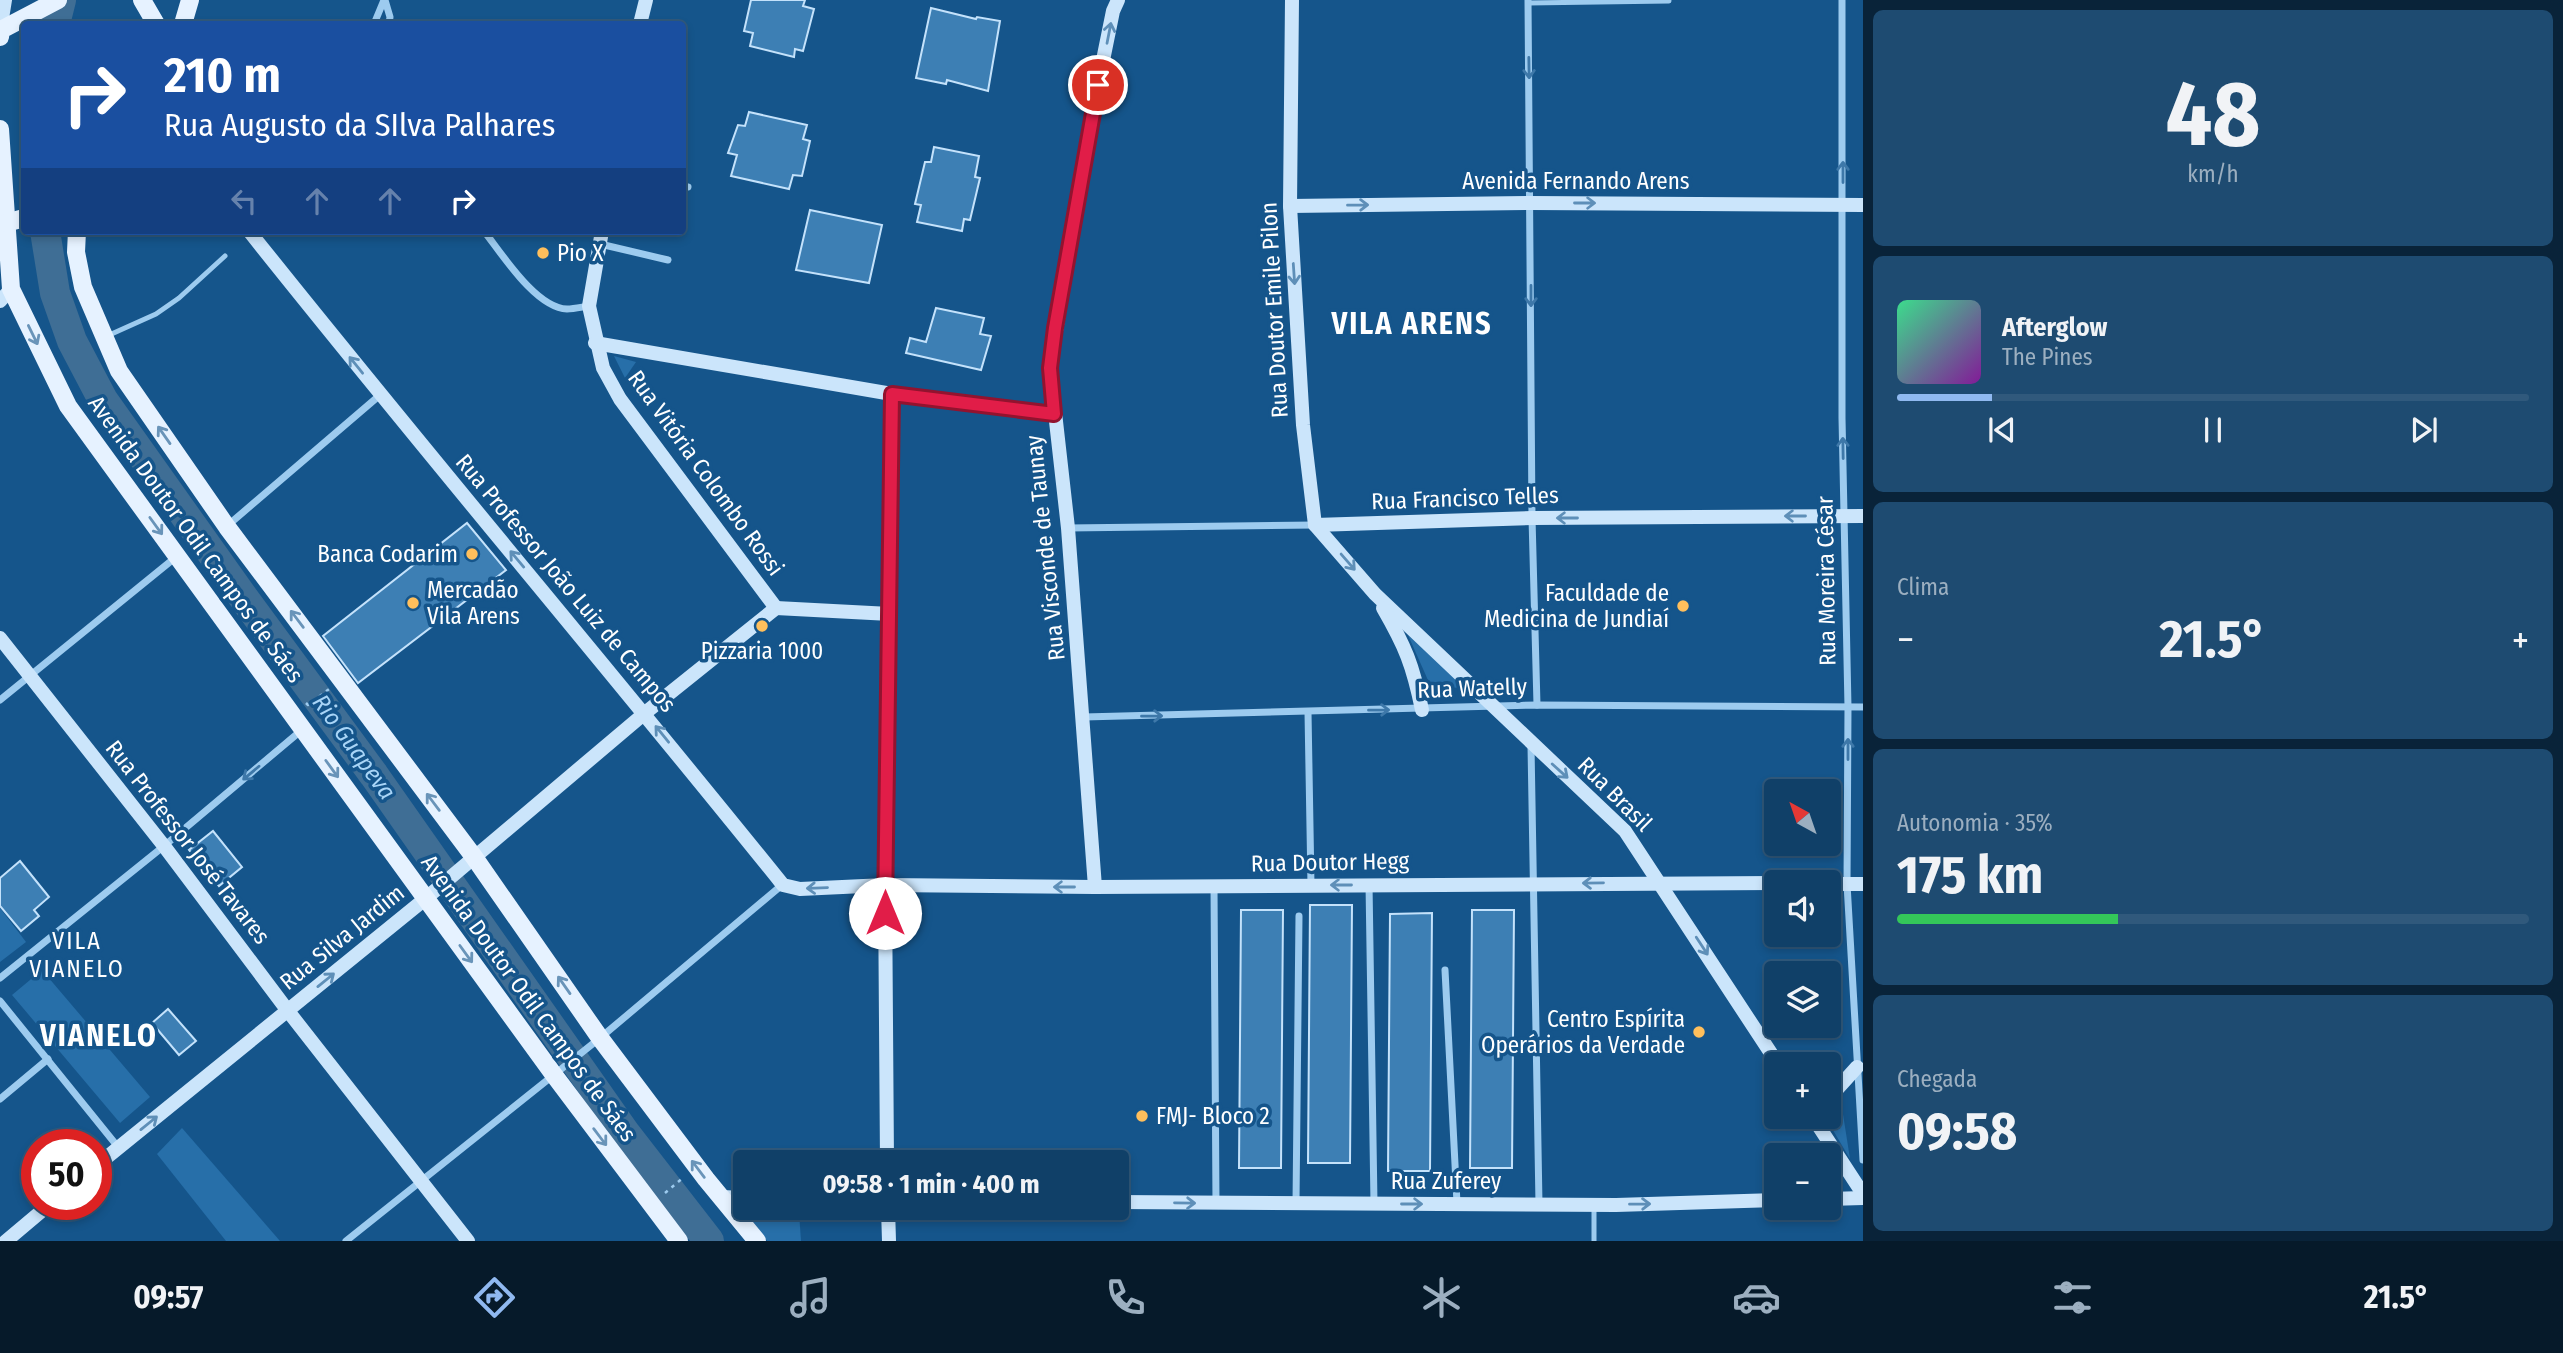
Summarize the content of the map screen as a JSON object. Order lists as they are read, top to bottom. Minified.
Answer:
{"streets":{"main road":["Avenida Doutor Odil Campos de Sáes"],"street":["Avenida Fernando Arens","Rua Doutor Emile Pilon","Rua Vitória Colombo Rossi","Rua Francisco Telles","Rua Visconde de Taunay","Rua Moreira César","Rua Professor João Luiz de Campos","Rua Watelly","Rua Brasil","Rua Professor José Tavares","Rua Doutor Hegg","Rua Silva Jardim","Rua Zuferey"]},"crossings":[["Avenida Fernando Arens","Rua Doutor Emile Pilon"],["Avenida Fernando Arens","Rua Moreira César"],["Rua Doutor Emile Pilon","Rua Francisco Telles"],["Rua Vitória Colombo Rossi","Rua Silva Jardim"],["Rua Francisco Telles","Rua Visconde de Taunay"],["Rua Francisco Telles","Rua Moreira César"],["Avenida Doutor Odil Campos de Sáes","Rua Silva Jardim"],["Rua Visconde de Taunay","Rua Watelly"],["Rua Visconde de Taunay","Rua Doutor Hegg"],["Rua Moreira César","Rua Watelly"],["Rua Professor João Luiz de Campos","Rua Silva Jardim"],["Rua Watelly","Rua Brasil"],["Rua Brasil","Rua Doutor Hegg"],["Rua Professor José Tavares","Rua Silva Jardim"]],"one_way":["Avenida Fernando Arens","Rua Doutor Emile Pilon","Rua Francisco Telles","Rua Visconde de Taunay","Rua Moreira César","Rua Professor João Luiz de Campos","Rua Watelly","Rua Brasil","Rua Doutor Hegg","Rua Silva Jardim","Rua Zuferey"],"districts":["VILA ARENS","VILA VIANELO","VIANELO"],"water":["Rio Guapeva"],"places":["Pio X","Banca Codarim","Mercadão Vila Arens","Faculdade de Medicina de Jundiaí","Pizzaria 1000","Centro Espírita Operários da Verdade","FMJ- Bloco 2"],"north":"top left","page":{"tile":[["48","km/h"],"Clima",["Autonomia · 35%","175 km"],["Chegada","09:58"]],"turn":["210 m","Rua Augusto da SIlva Palhares"],"song":["Afterglow","The Pines"],"heat":["−","21.5°","+"],"map_buttons":["+","−"],"limit":"50","trip":"09:58 · 1 min · 400 m","tabs":["09:57","21.5°"]}}
